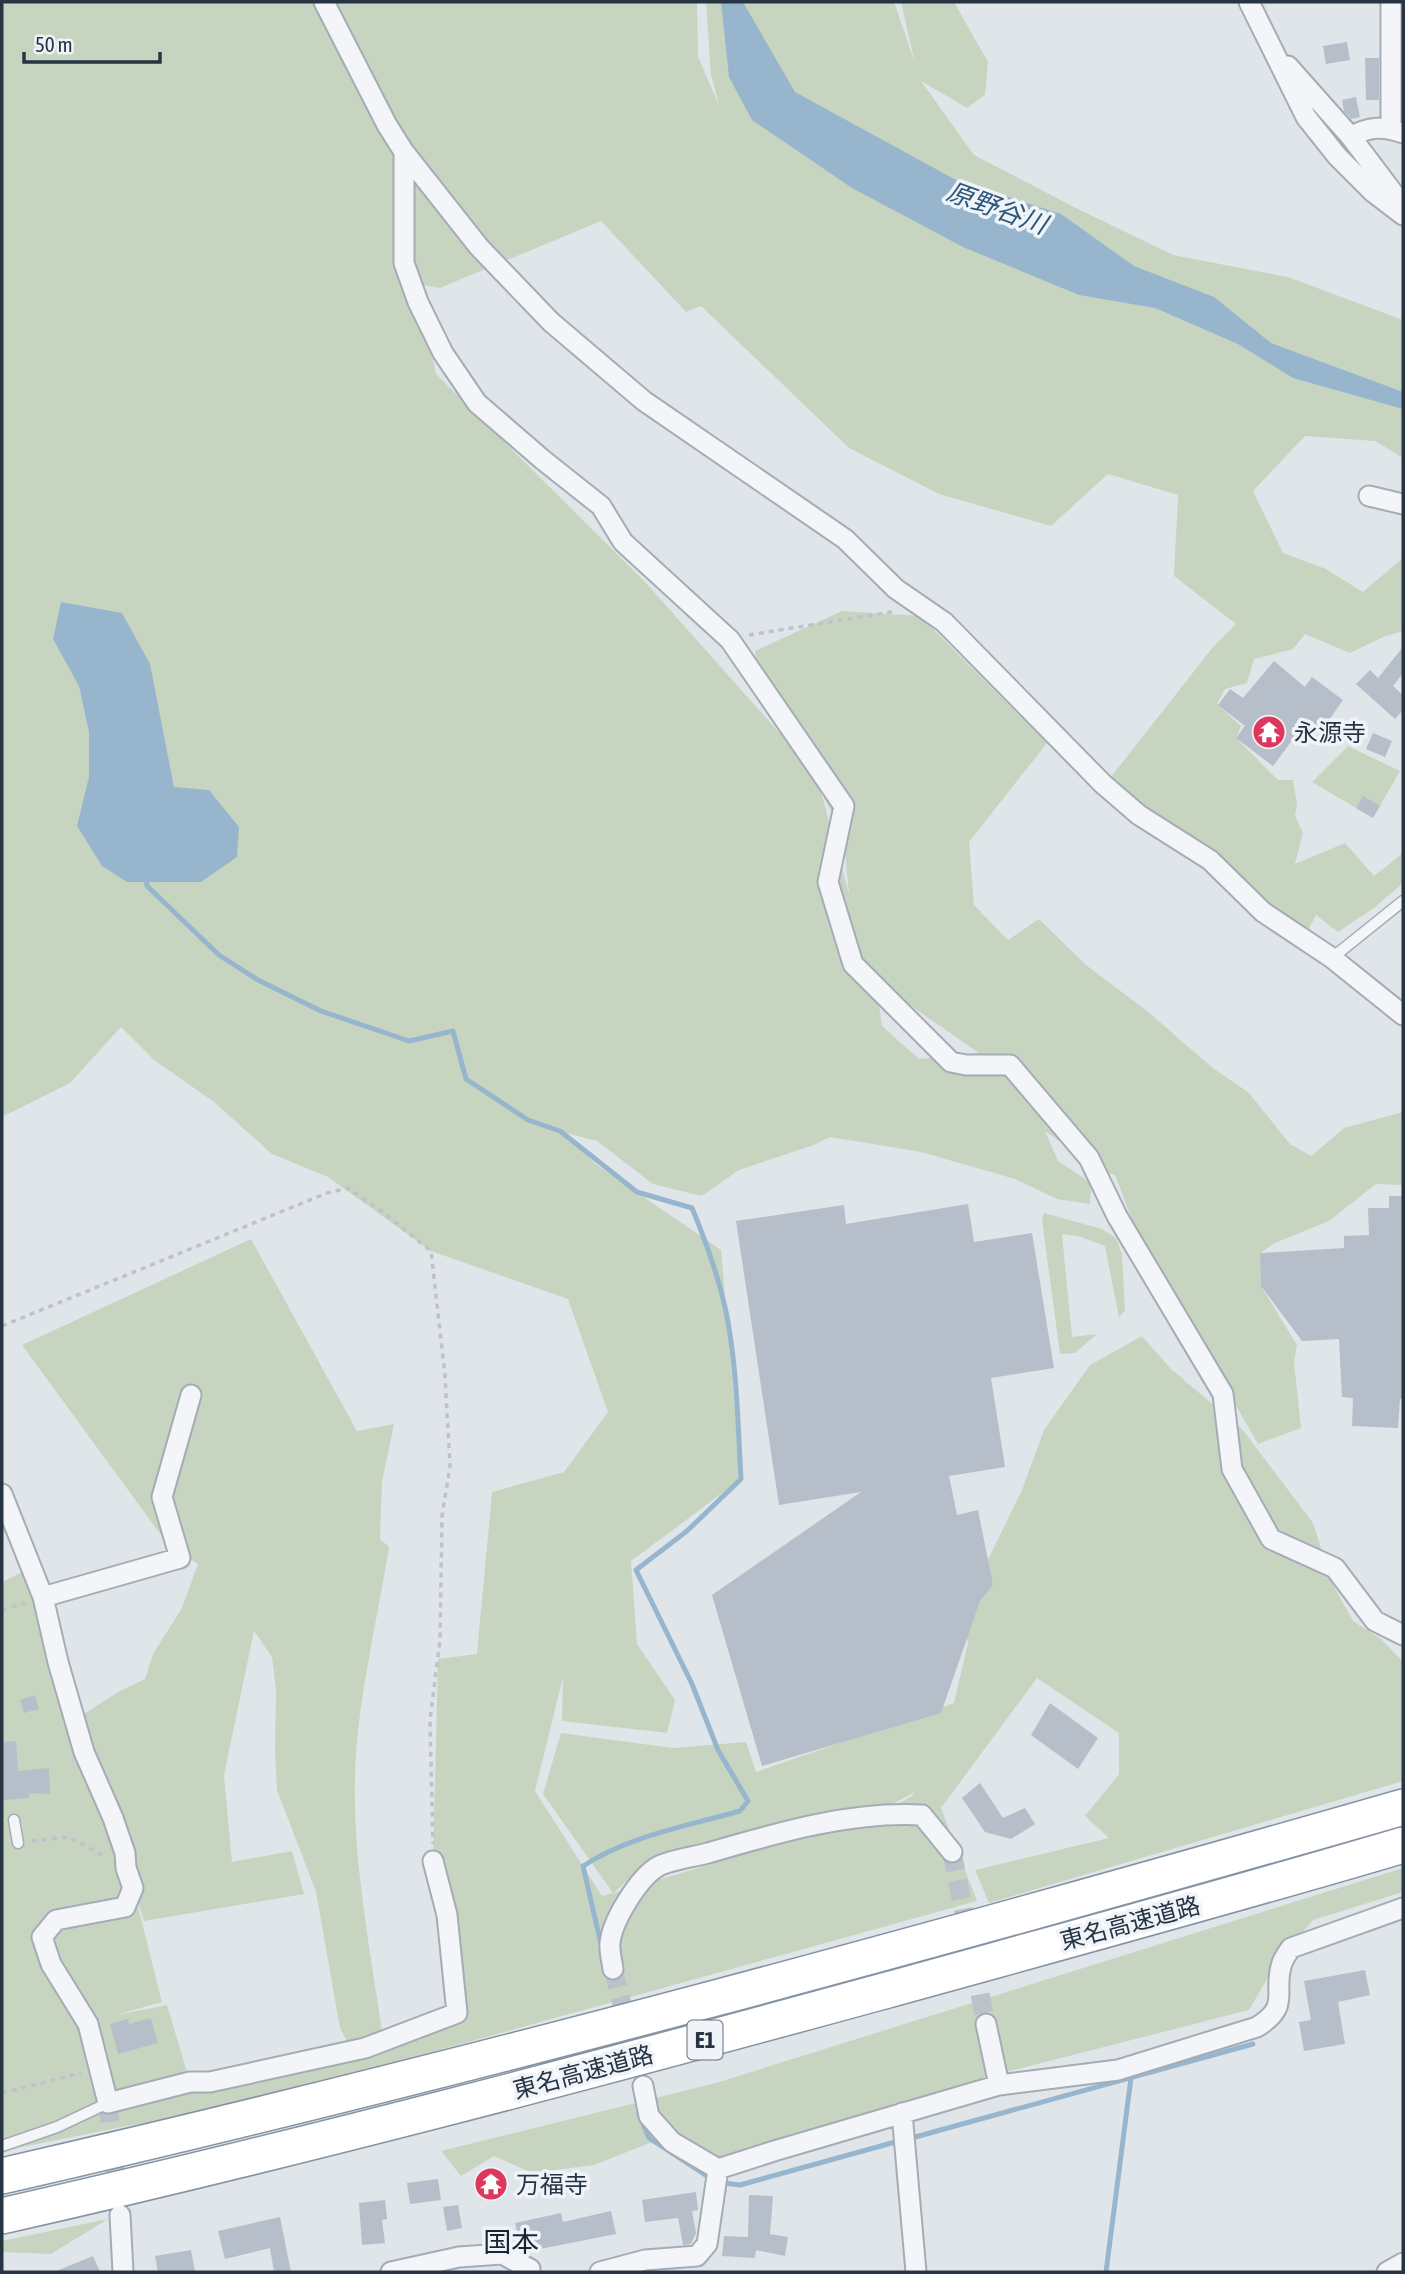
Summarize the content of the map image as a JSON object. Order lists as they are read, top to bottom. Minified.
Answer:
{"streets":{"highway":["東名高速道路","E1"]},"districts":["国本"],"water":["原野谷川"],"places":{"temple":["永源寺","万福寺"]},"scale_bar":"50 m"}
